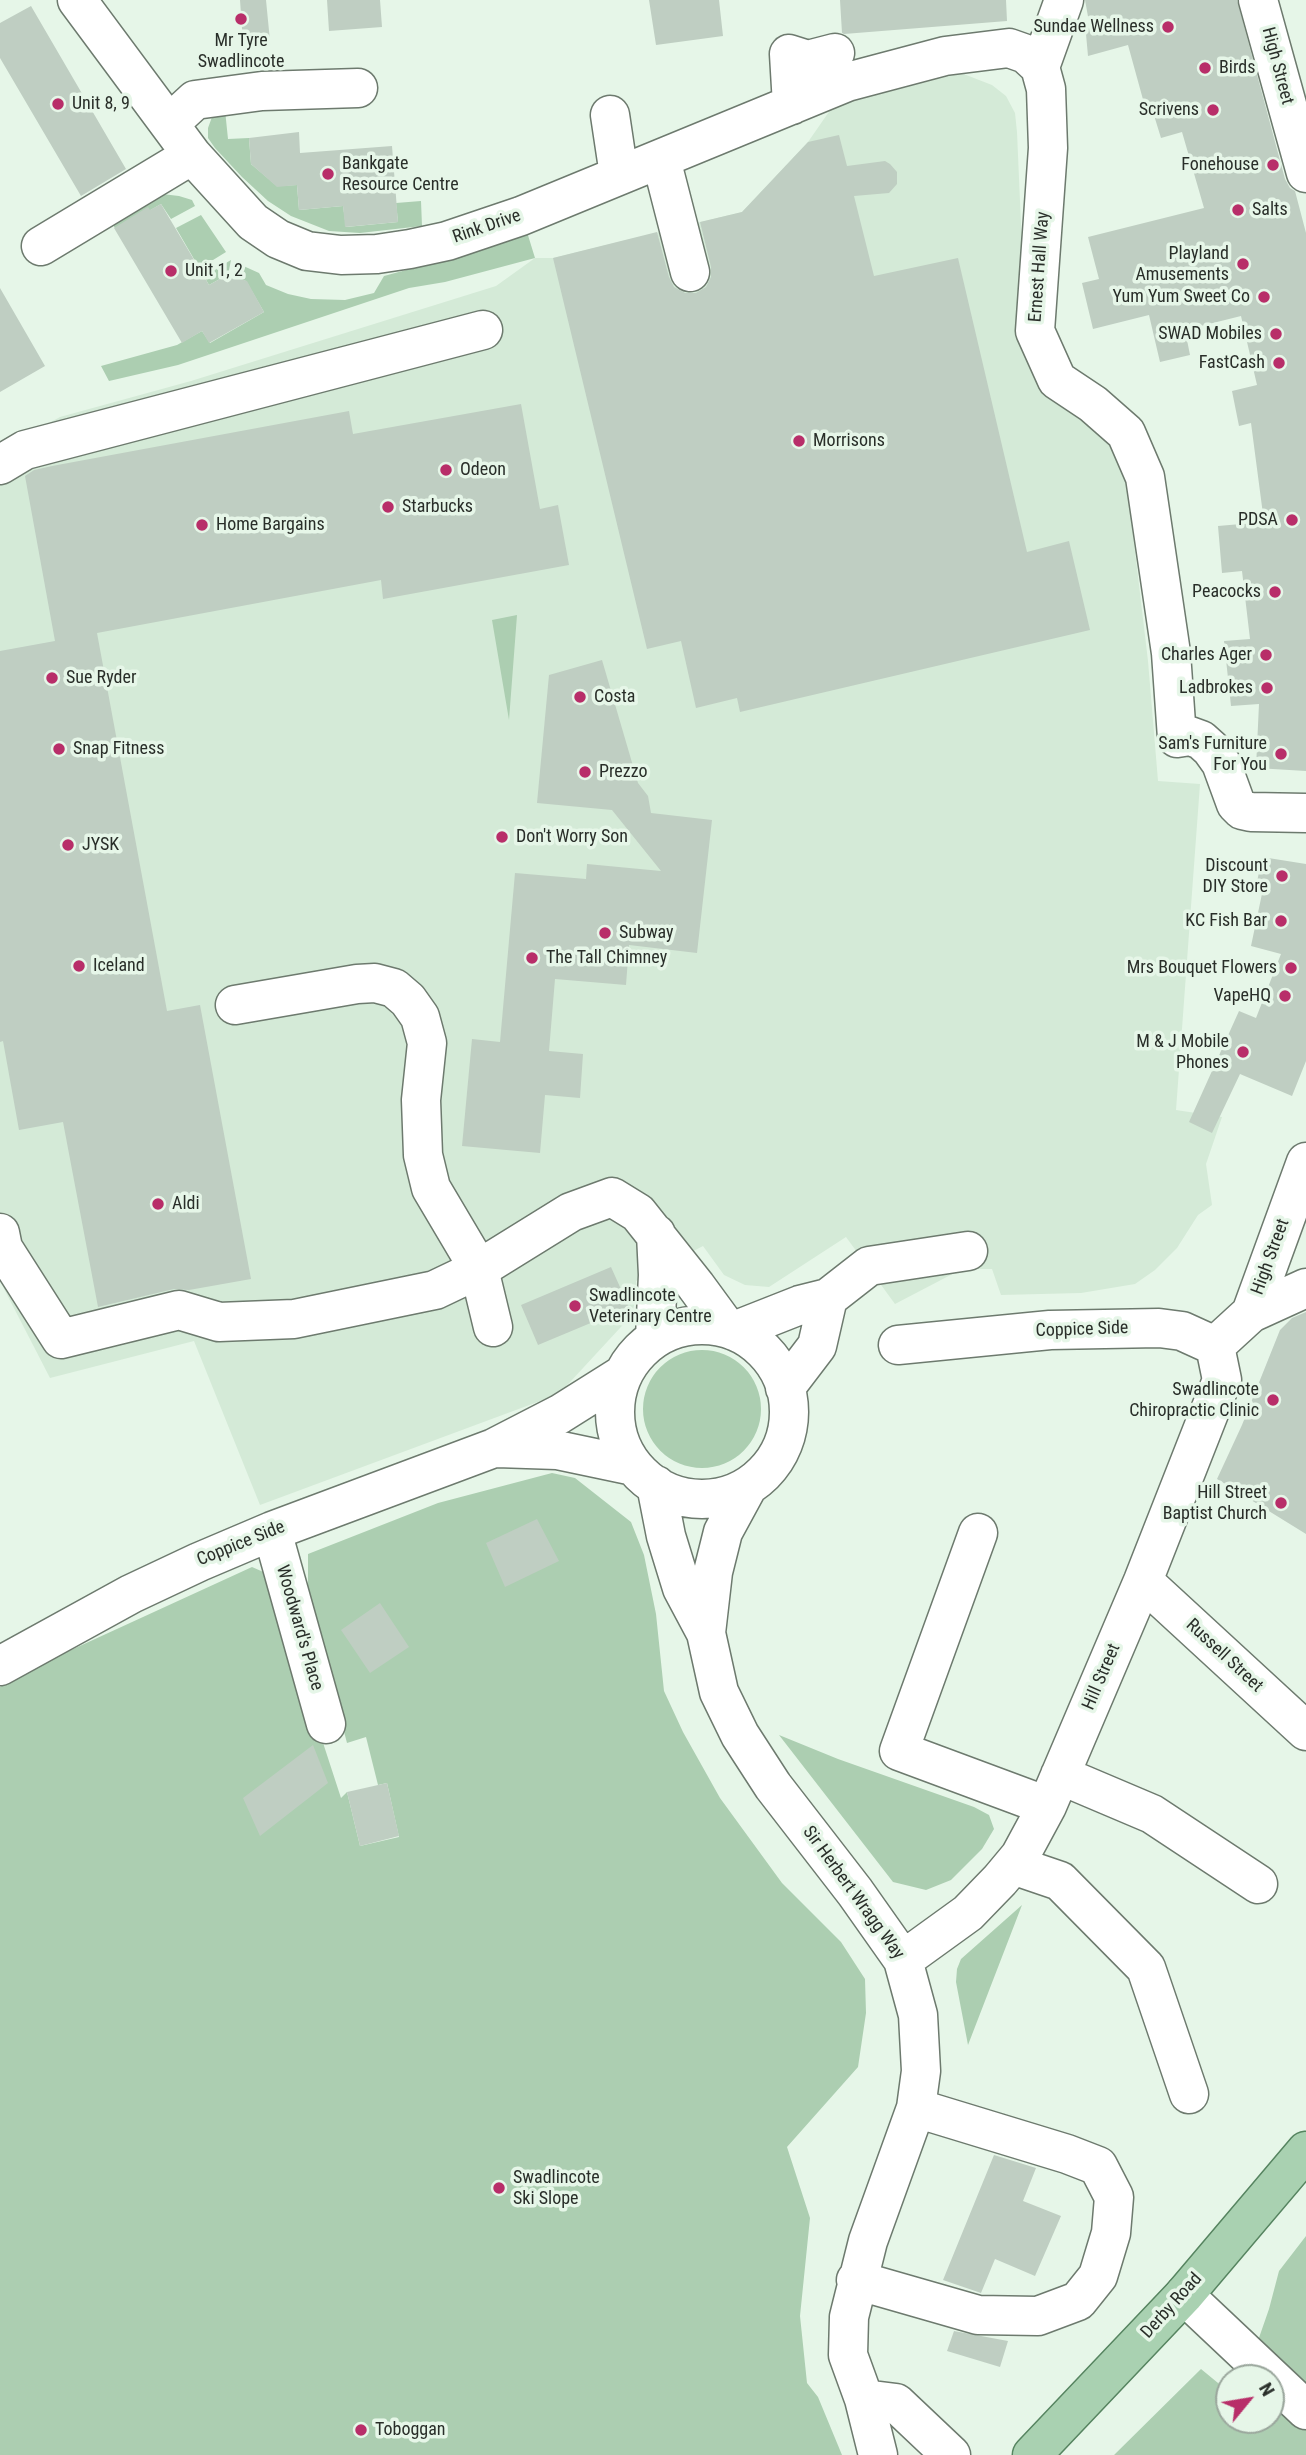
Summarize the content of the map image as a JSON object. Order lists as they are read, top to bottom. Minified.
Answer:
{"streets":{"main road":["Derby Road"],"street":["High Street","Rink Drive","Ernest Hall Way","Coppice Side","Woodward's Place","Russell Street","Hill Street","Sir Herbert Wragg Way"]},"crossings":[["Rink Drive","Ernest Hall Way"],["Coppice Side","Woodward's Place"],["Coppice Side","Hill Street"],["Coppice Side","Sir Herbert Wragg Way"],["Russell Street","Hill Street"],["Hill Street","Sir Herbert Wragg Way"]],"places":["Mr Tyre Swadlincote","Sundae Wellness","Birds","Unit 8, 9","Scrivens","Fonehouse","Bankgate Resource Centre","Salts","Playland Amusements","Unit 1, 2","Yum Yum Sweet Co","SWAD Mobiles","FastCash","Morrisons","Odeon","Starbucks","PDSA","Home Bargains","Peacocks","Charles Ager","Sue Ryder","Ladbrokes","Costa","Snap Fitness","Sam's Furniture For You","Prezzo","Don't Worry Son","JYSK","Discount DIY Store","KC Fish Bar","Subway","The Tall Chimney","Iceland","Mrs Bouquet Flowers","VapeHQ","M & J Mobile Phones","Aldi","Swadlincote Veterinary Centre","Swadlincote Chiropractic Clinic","Hill Street Baptist Church","Swadlincote Ski Slope","Toboggan"],"north":"top right"}
